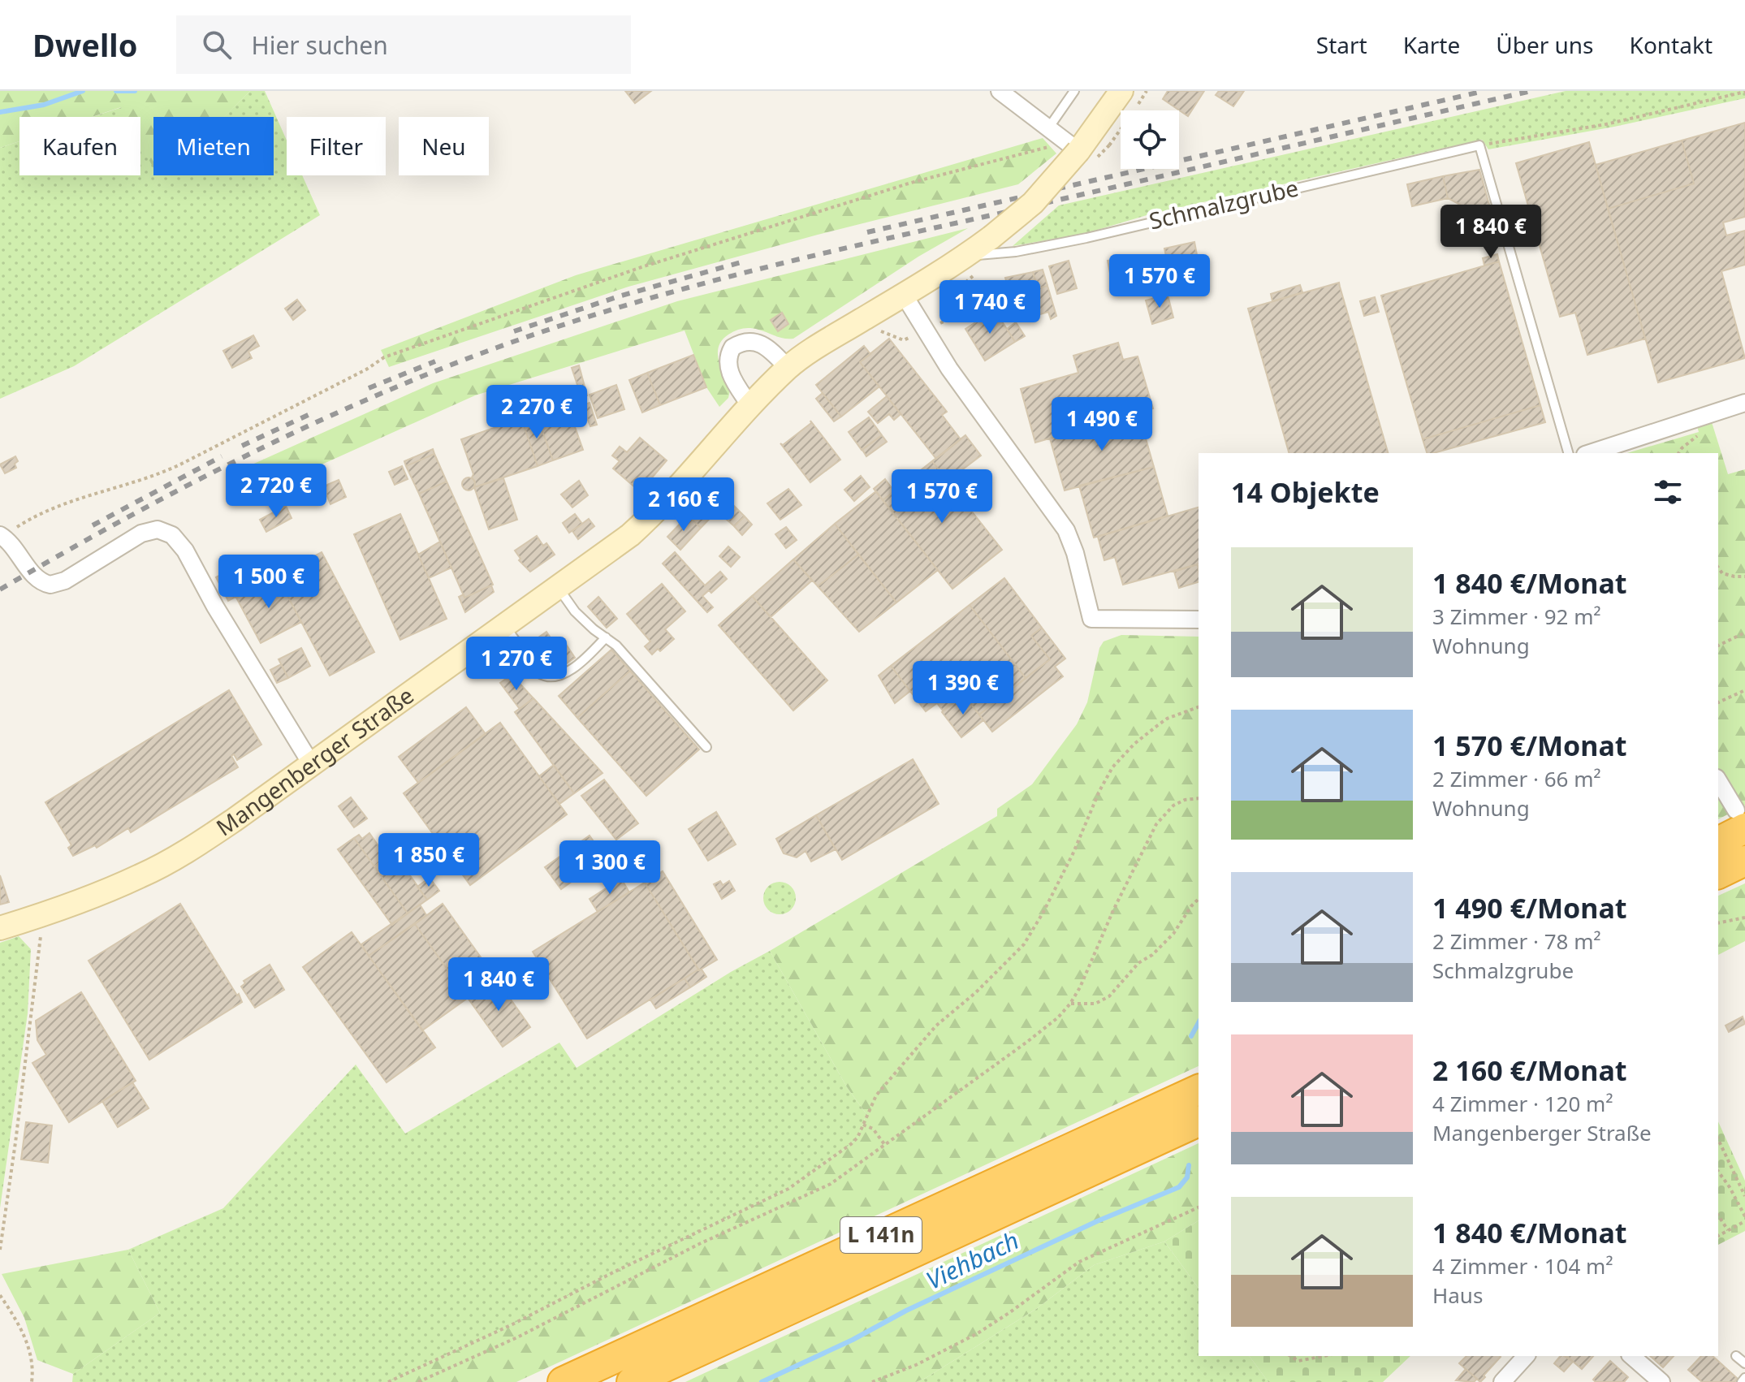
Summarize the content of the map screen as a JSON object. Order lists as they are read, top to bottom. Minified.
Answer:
{"streets":{"highway":["L 141n"],"main road":["Mangenberger Straße"],"lane":["Schmalzgrube"]},"crossings":[["Schmalzgrube","Mangenberger Straße"]],"water":["Viehbach"],"page":{"header":"Dwello","search":"Hier suchen","nav":["Start","Karte","Über uns","Kontakt"],"chip":["Kaufen","Mieten","Filter","Neu"],"price":["1 840 €","1 570 €","1 740 €","2 270 €","1 490 €","2 720 €","1 570 €","2 160 €","1 500 €","1 270 €","1 390 €","1 850 €","1 300 €","1 840 €"],"heading":"14 Objekte","list":[{"name":"1 840 €/Monat","note":"3 Zimmer · 92 m² · Wohnung"},{"name":"1 570 €/Monat","note":"2 Zimmer · 66 m² · Wohnung"},{"name":"1 490 €/Monat","note":"2 Zimmer · 78 m² · Schmalzgrube"},{"name":"2 160 €/Monat","note":"4 Zimmer · 120 m² · Mangenberger Straße"},{"name":"1 840 €/Monat","note":"4 Zimmer · 104 m² · Haus"}]}}
